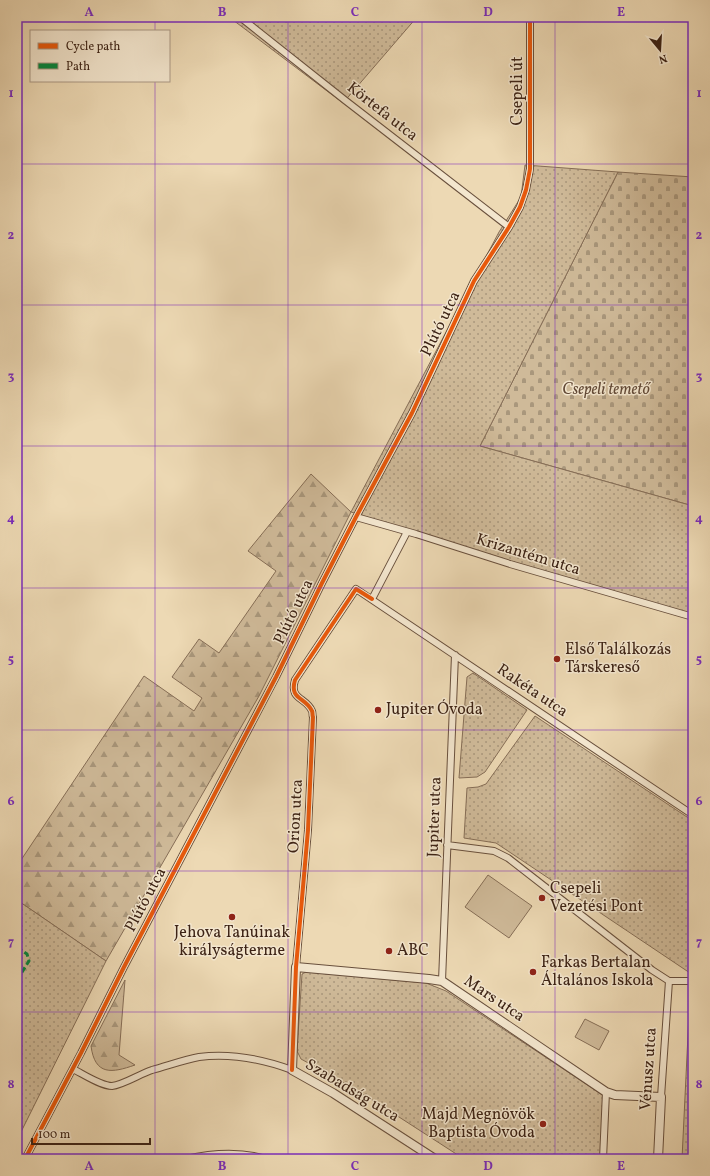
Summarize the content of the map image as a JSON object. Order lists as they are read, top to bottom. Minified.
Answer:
{"streets":{"street":["Csepeli út","Körtefa utca","Plútó utca","Krizantém utca","Rakéta utca","Orion utca","Jupiter utca","Mars utca","Vénusz utca","Szabadság utca"]},"crossings":[["Csepeli út","Plútó utca"],["Körtefa utca","Plútó utca"],["Plútó utca","Krizantém utca"],["Plútó utca","Szabadság utca"],["Rakéta utca","Orion utca"],["Rakéta utca","Jupiter utca"],["Orion utca","Mars utca"],["Orion utca","Szabadság utca"],["Jupiter utca","Mars utca"],["Mars utca","Vénusz utca"]],"parks":["Csepeli temető"],"places":["Első Találkozás Társkereső","Jupiter Óvoda","Csepeli Vezetési Pont","Jehova Tanúinak királyságterme","ABC","Farkas Bertalan Általános Iskola","Majd Megnövök Baptista Óvoda"],"legend":["Cycle path","Path"],"scale_bar":"100 m","north":"bottom","grid":{"columns":["A","B","C","D","E"],"rows":["1","2","3","4","5","6","7","8"]}}
